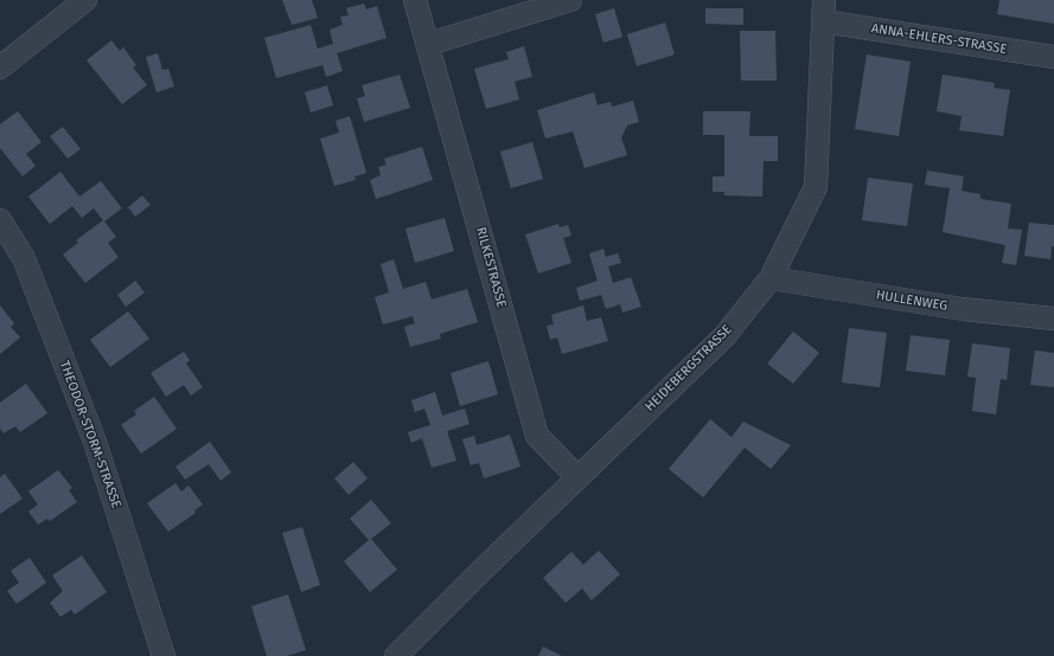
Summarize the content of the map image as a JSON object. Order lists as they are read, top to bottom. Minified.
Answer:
{"streets":{"street":["ANNA-EHLERS-STRASSE","RILKESTRASSE","HULLENWEG","HEIDEBERGSTRASSE","THEODOR-STORM-STRASSE"]},"crossings":[["ANNA-EHLERS-STRASSE","HEIDEBERGSTRASSE"],["RILKESTRASSE","HEIDEBERGSTRASSE"],["HULLENWEG","HEIDEBERGSTRASSE"]]}
